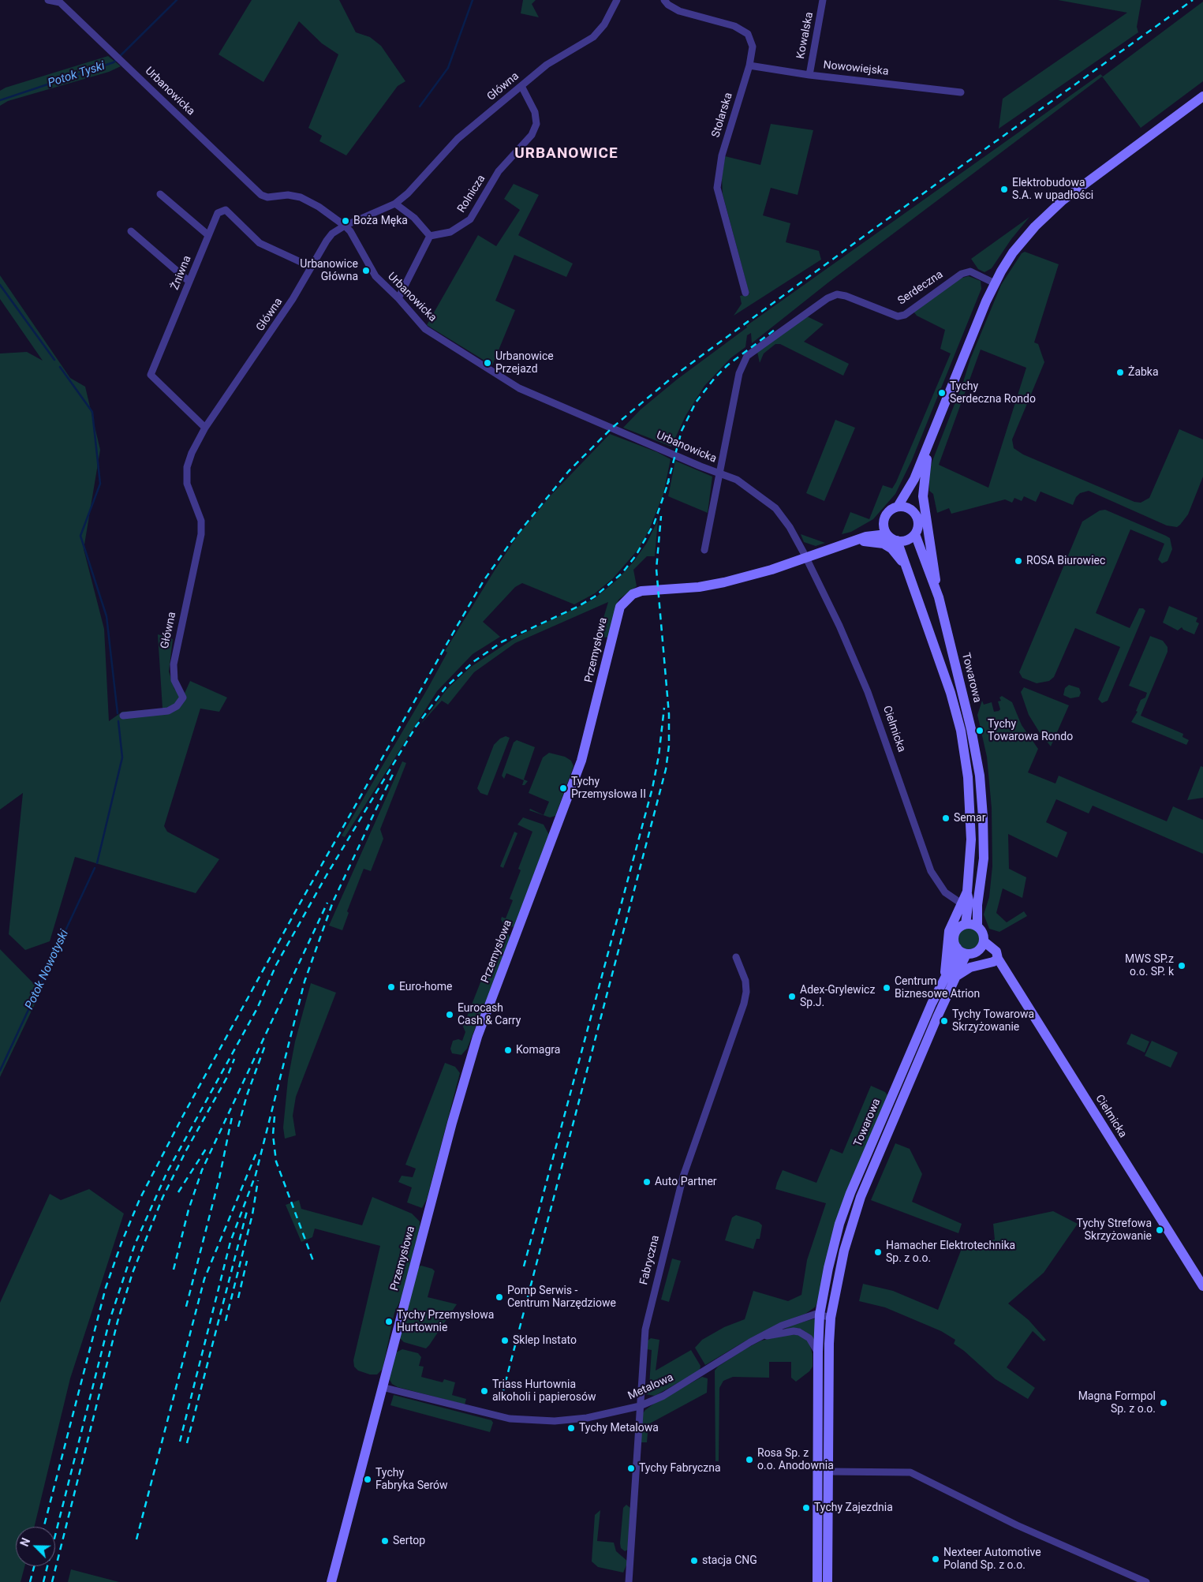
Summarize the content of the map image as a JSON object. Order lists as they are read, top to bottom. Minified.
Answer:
{"streets":{"street":["Kowalska","Nowowiejska","Główna","Urbanowicka","Stolarska","Rolnicza","Żniwna","Serdeczna","Przemysłowa","Towarowa","Cielmicka","Fabryczna","Metalowa"]},"crossings":[["Kowalska","Nowowiejska"],["Nowowiejska","Stolarska"],["Główna","Urbanowicka"],["Główna","Rolnicza"],["Główna","Żniwna"],["Urbanowicka","Serdeczna"],["Urbanowicka","Przemysłowa"],["Urbanowicka","Cielmicka"],["Przemysłowa","Towarowa"],["Przemysłowa","Cielmicka"],["Przemysłowa","Metalowa"],["Towarowa","Cielmicka"],["Towarowa","Metalowa"],["Fabryczna","Metalowa"]],"districts":["URBANOWICE"],"water":["Potok Tyski","Potok Nowotyski"],"places":["Elektrobudowa S.A. w upadłości","Boża Męka","Urbanowice Główna","Urbanowice Przejazd","Żabka","Tychy Serdeczna Rondo","ROSA Biurowiec","Tychy Towarowa Rondo","Tychy Przemysłowa II","Semar","MWS SP.z o.o. SP. k","Euro-home","Centrum Biznesowe Atrion","Adex-Grylewicz Sp.J.","Eurocash Cash & Carry","Tychy Towarowa Skrzyżowanie","Komagra","Auto Partner","Tychy Strefowa Skrzyżowanie","Hamacher Elektrotechnika Sp. z o.o.","Pomp Serwis - Centrum Narzędziowe","Tychy Przemysłowa Hurtownie","Sklep Instato","Triass Hurtownia alkoholi i papierosów","Magna Formpol Sp. z o.o.","Tychy Metalowa","Rosa Sp. z o.o. Anodownia","Tychy Fabryczna","Tychy Fabryka Serów","Tychy Zajezdnia","Sertop","Nexteer Automotive Poland Sp. z o.o.","stacja CNG"],"north":"top left"}
